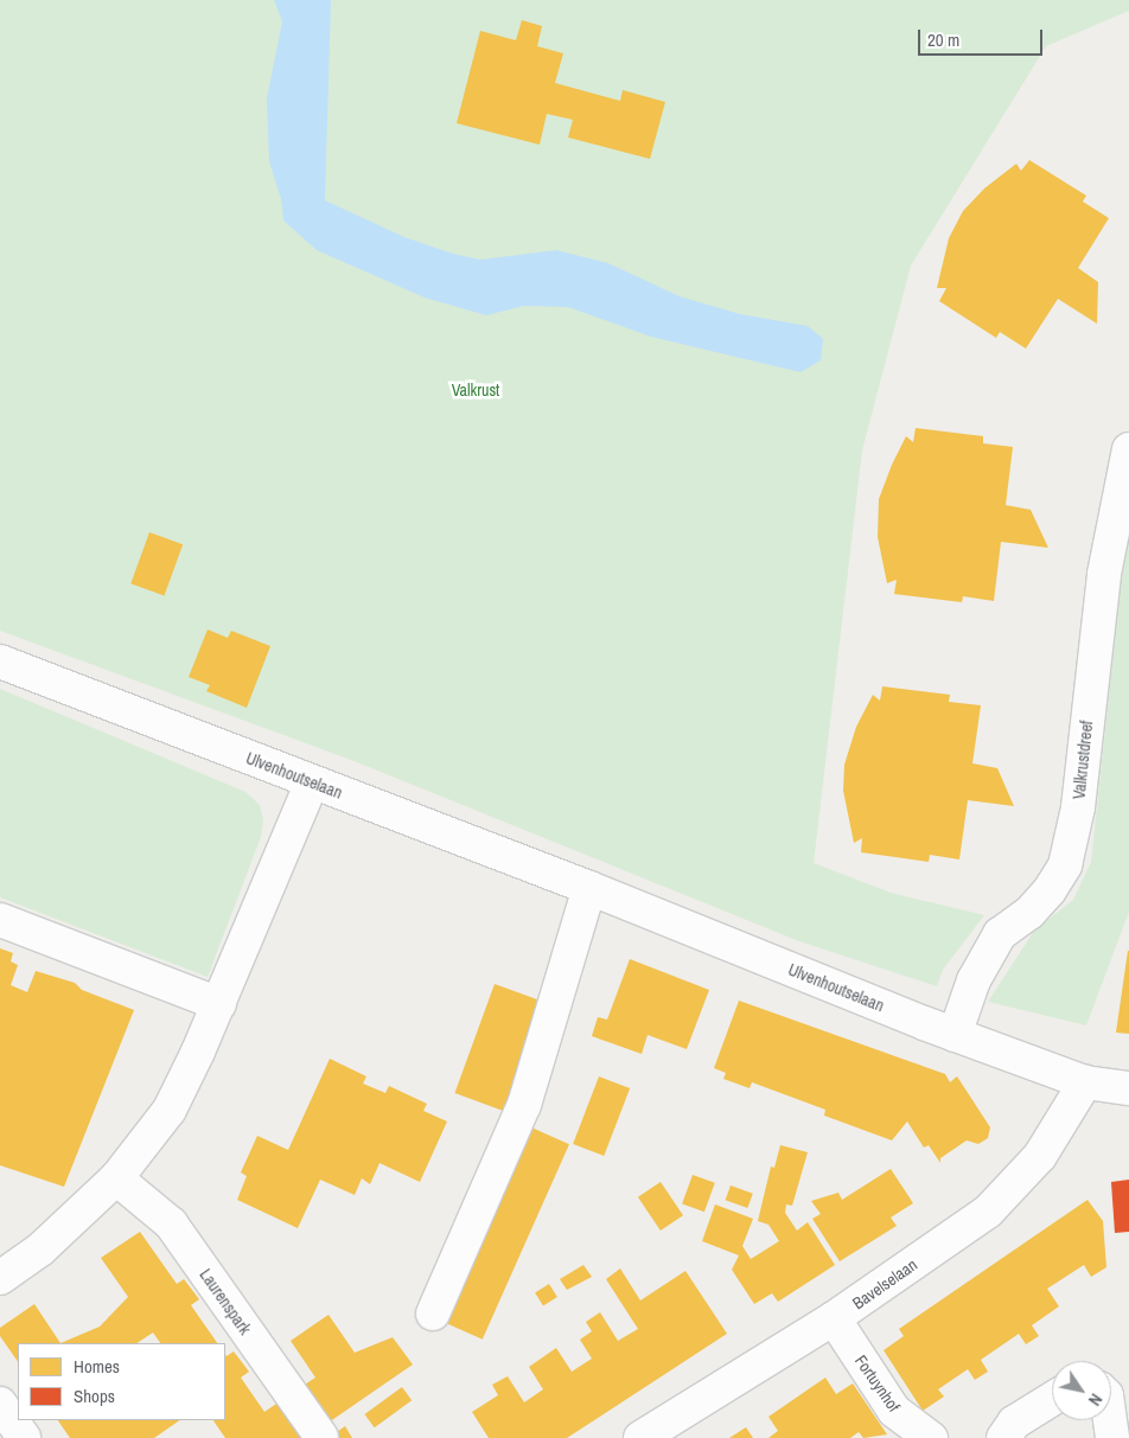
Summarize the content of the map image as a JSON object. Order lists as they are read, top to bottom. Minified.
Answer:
{"streets":{"street":["Valkrustdreef","Ulvenhoutselaan","Bavelselaan","Laurenspark","Fortuynhof"]},"crossings":[["Valkrustdreef","Ulvenhoutselaan"],["Ulvenhoutselaan","Bavelselaan"],["Bavelselaan","Fortuynhof"]],"parks":["Valkrust"],"legend":["Homes","Shops"],"scale_bar":"20 m","north":"bottom right"}
